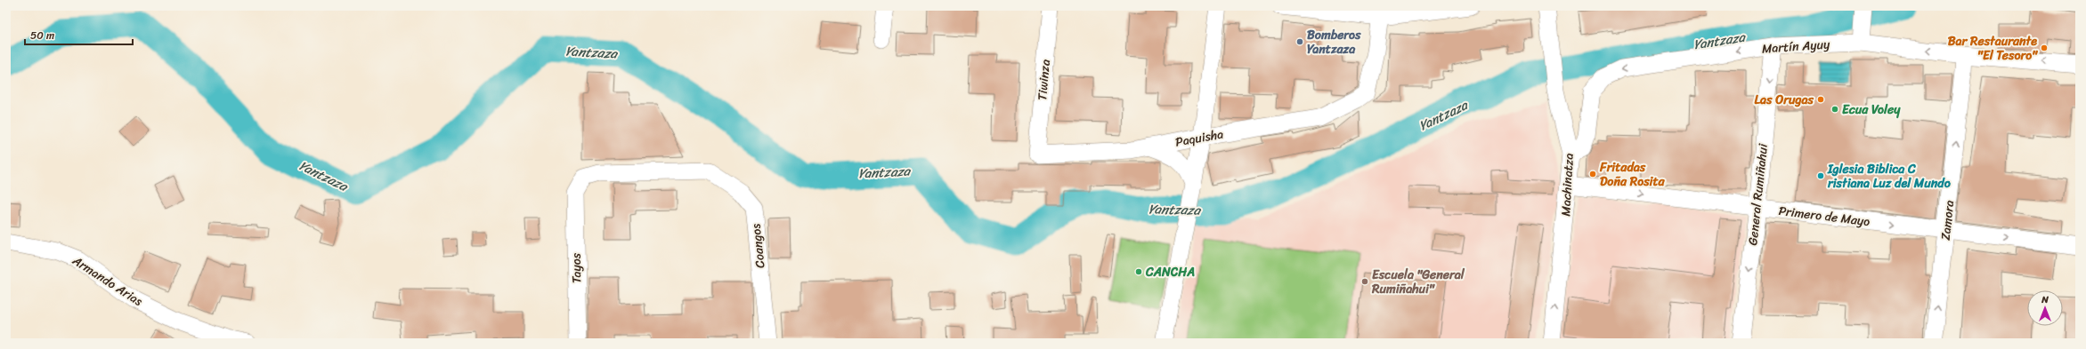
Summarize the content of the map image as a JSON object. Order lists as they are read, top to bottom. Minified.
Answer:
{"streets":{"street":["Martín Ayuy","Tiwinza","Paquisha","Machinatza","General Rumiñahui","Primero de Mayo","Zamora","Coangos","Tayos","Armando Arias"]},"crossings":[["Martín Ayuy","Machinatza"],["Martín Ayuy","General Rumiñahui"],["Martín Ayuy","Zamora"],["Tiwinza","Paquisha"],["Machinatza","Primero de Mayo"],["General Rumiñahui","Primero de Mayo"],["Primero de Mayo","Zamora"],["Coangos","Tayos"]],"one_way":["Martín Ayuy","Machinatza","General Rumiñahui","Primero de Mayo","Zamora"],"water":["Yantzaza"],"places":["Bomberos Yantzaza","Bar Restaurante \"El Tesoro\"","Las Orugas","Ecua Voley","Fritadas Doña Rosita","Iglesia Biblica C ristiana Luz del Mundo","CANCHA","Escuela \"General Rumiñahui\""],"scale_bar":"50 m","north":"top"}
